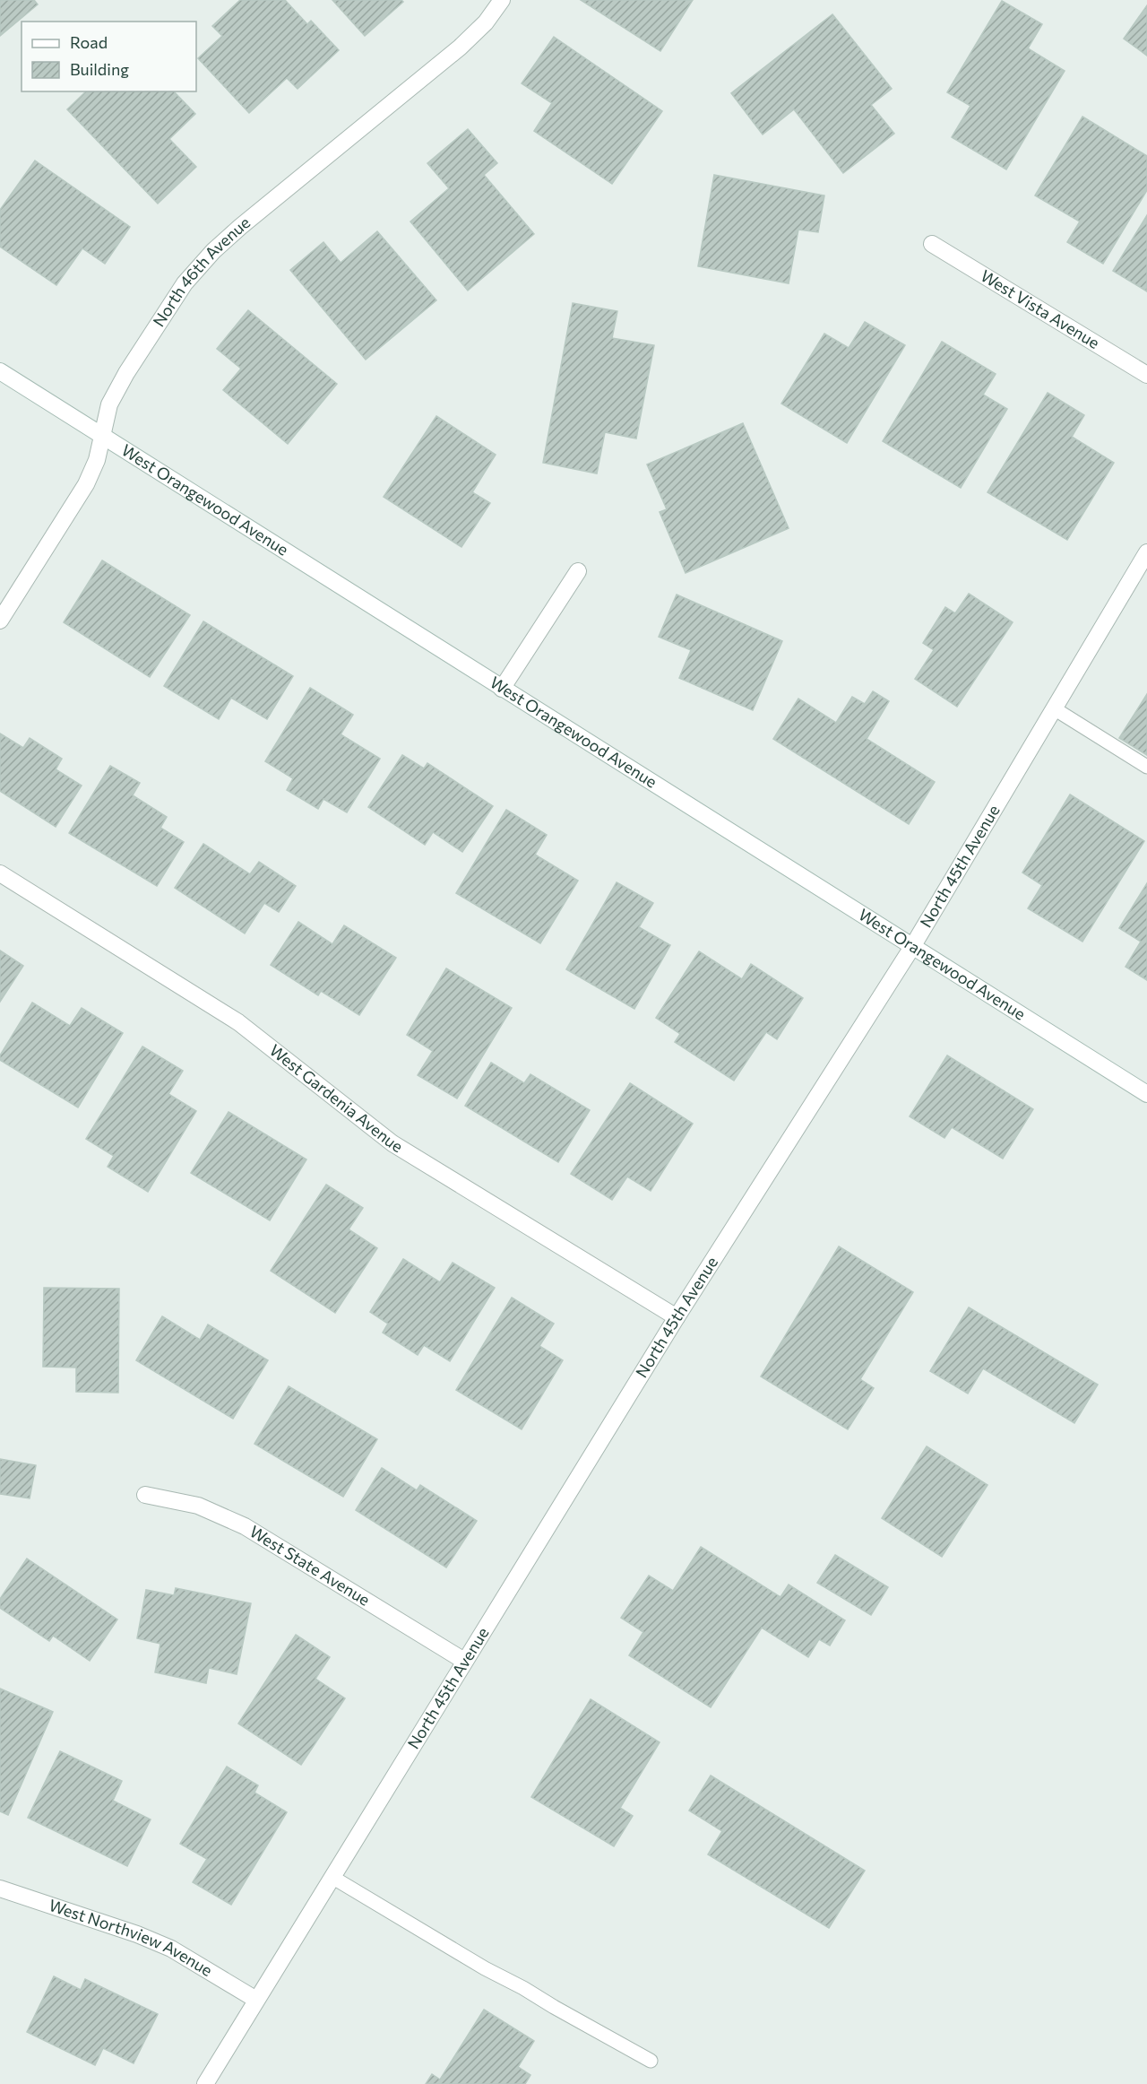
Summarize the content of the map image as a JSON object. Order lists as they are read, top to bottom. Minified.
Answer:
{"streets":{"street":["North 46th Avenue","West Vista Avenue","West Orangewood Avenue","North 45th Avenue","West Gardenia Avenue","West State Avenue","West Northview Avenue"]},"crossings":[["North 46th Avenue","West Orangewood Avenue"],["West Orangewood Avenue","North 45th Avenue"],["North 45th Avenue","West Gardenia Avenue"],["North 45th Avenue","West State Avenue"],["North 45th Avenue","West Northview Avenue"]],"legend":["Road","Building"]}
